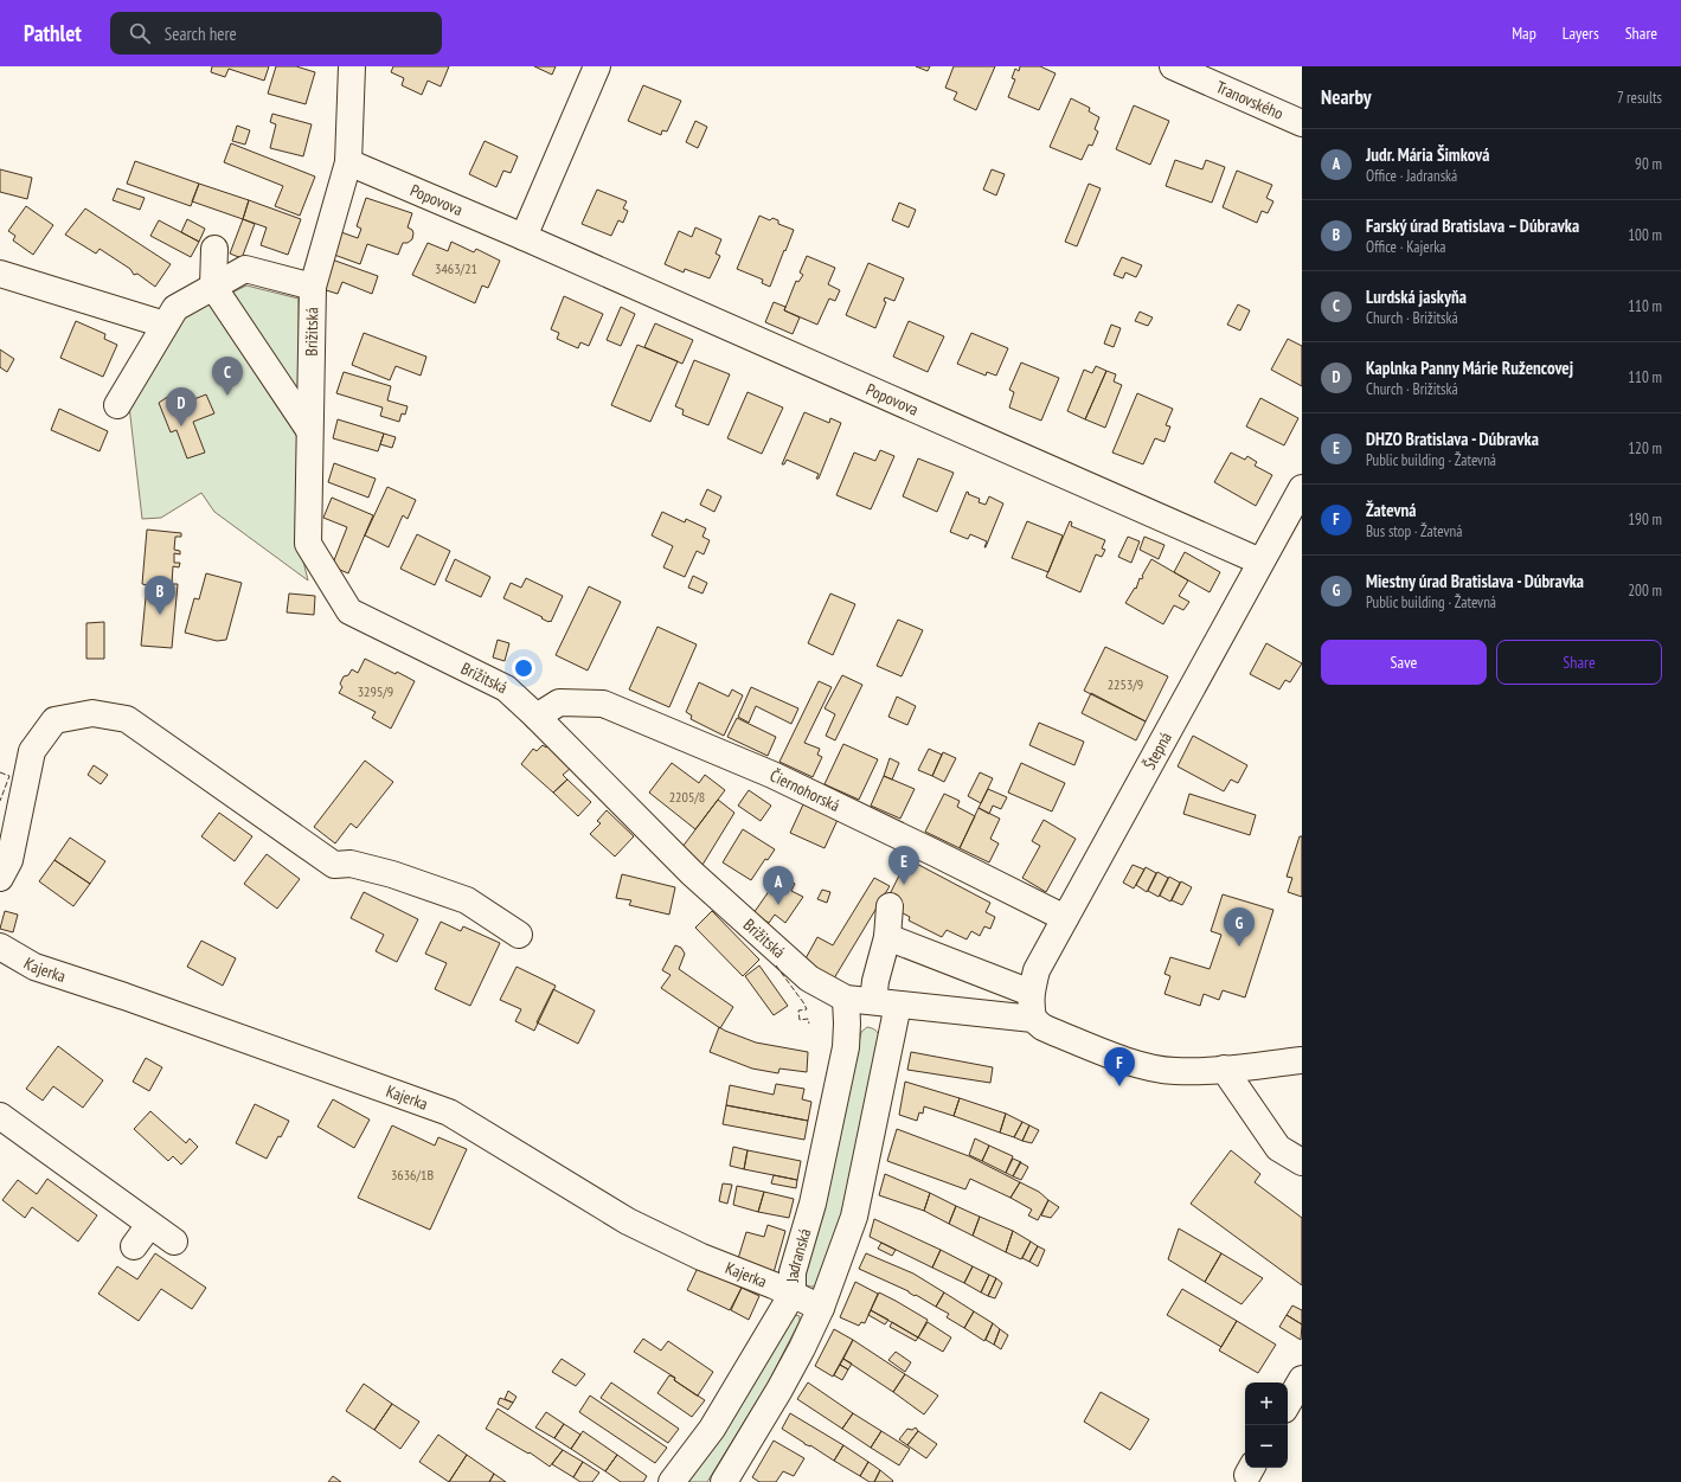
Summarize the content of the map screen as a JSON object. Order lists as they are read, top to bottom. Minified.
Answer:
{"streets":{"street":["Tranovského","Popovova","Brižitská","Štepná","Čiernohorská","Kajerka","Jadranská"]},"crossings":[["Popovova","Brižitská"],["Popovova","Štepná"],["Brižitská","Čiernohorská"],["Brižitská","Jadranská"],["Štepná","Čiernohorská"],["Kajerka","Jadranská"]],"house_numbers":["3463/21","2253/9","3295/9","2205/8","3636/1B"],"page":{"header":"Pathlet","search":"Search here","nav":["Map","Layers","Share"],"heading":["Nearby","7 results"],"list":[{"mark":"A","name":"Judr. Mária Šimková","note":"Office · Jadranská","value":"90 m"},{"mark":"B","name":"Farský úrad Bratislava – Dúbravka","note":"Office · Kajerka","value":"100 m"},{"mark":"C","name":"Lurdská jaskyňa","note":"Church · Brižitská","value":"110 m"},{"mark":"D","name":"Kaplnka Panny Márie Ružencovej","note":"Church · Brižitská","value":"110 m"},{"mark":"E","name":"DHZO Bratislava - Dúbravka","note":"Public building · Žatevná","value":"120 m"},{"mark":"F","name":"Žatevná","note":"Bus stop · Žatevná","value":"190 m"},{"mark":"G","name":"Miestny úrad Bratislava - Dúbravka","note":"Public building · Žatevná","value":"200 m"}],"pins":["C","D","B","E","A","G","F"],"buttons":["Save","Share"],"map_buttons":["+","−"]}}
